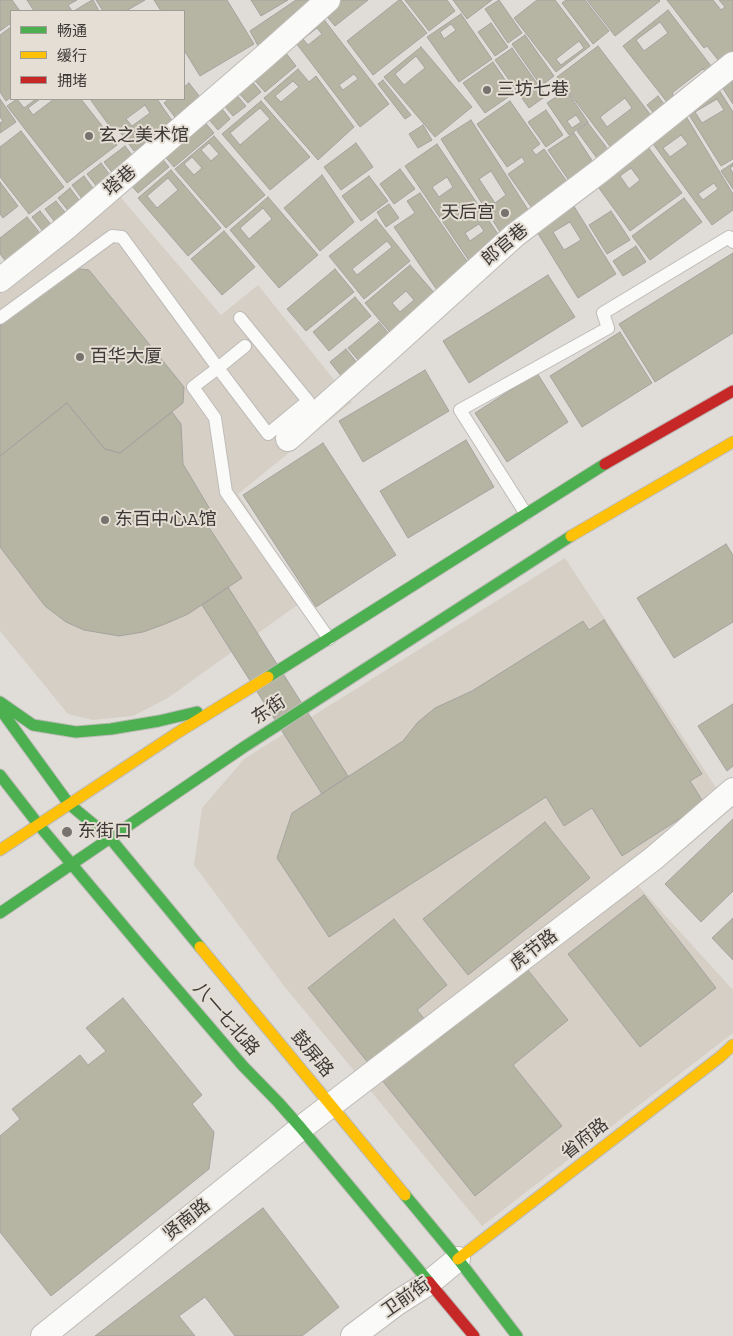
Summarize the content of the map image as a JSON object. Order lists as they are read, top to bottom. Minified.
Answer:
{"streets":{"main road":["东街","八一七北路","鼓屏路","省府路"],"street":["塔巷","郎官巷","虎节路","贤南路","卫前街"]},"crossings":[["东街","八一七北路"],["东街","鼓屏路"],["虎节路","鼓屏路"],["虎节路","贤南路"],["八一七北路","贤南路"],["八一七北路","卫前街"],["鼓屏路","省府路"],["鼓屏路","贤南路"],["鼓屏路","卫前街"],["省府路","卫前街"]],"places":["三坊七巷","玄之美术馆","天后宫","百华大厦","东百中心A馆","东街口"],"legend":["畅通","缓行","拥堵"]}
